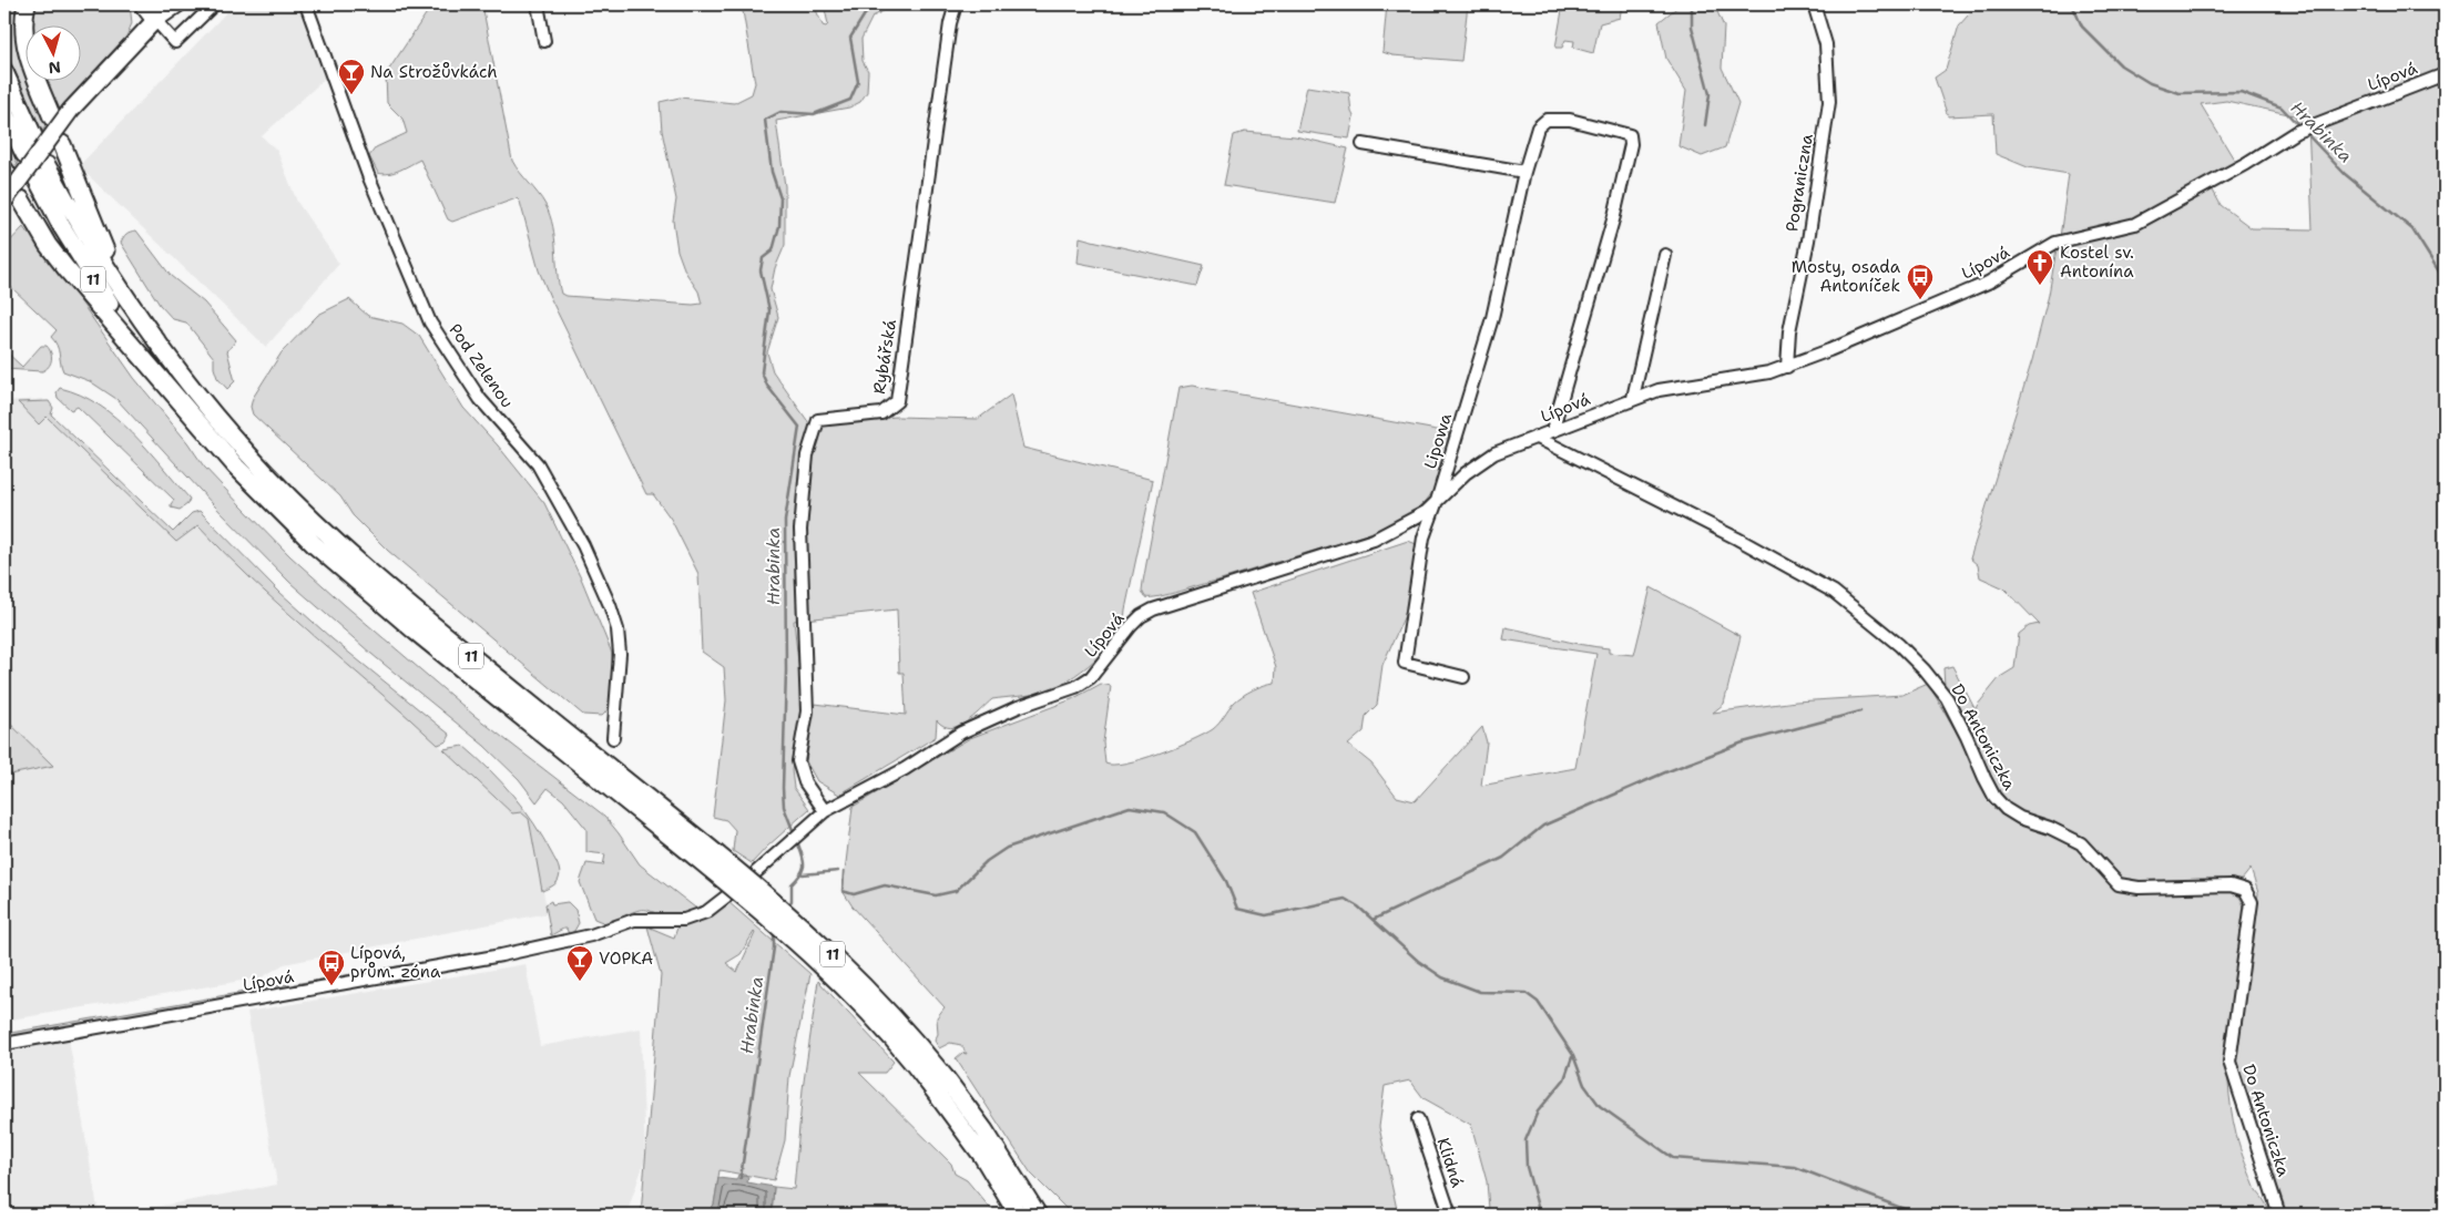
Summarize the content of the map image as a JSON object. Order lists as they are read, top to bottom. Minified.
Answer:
{"streets":{"highway":["11"],"street":["Lípová","Pograniczna","Rybářská","Pod Zelenou","Lipowa","Do Antoniczka","Klidná"]},"crossings":[["Lípová","Pograniczna"],["Lípová","Rybářská"],["Lípová","Lipowa"],["Lípová","Do Antoniczka"]],"water":["Hrabinka"],"places":{"bar":["Na Strožůvkách","VOPKA"],"church":["Kostel sv. Antonína"],"bus stop":["Mosty, osada Antoníček","Lípová, prům. zóna"]},"north":"bottom"}
